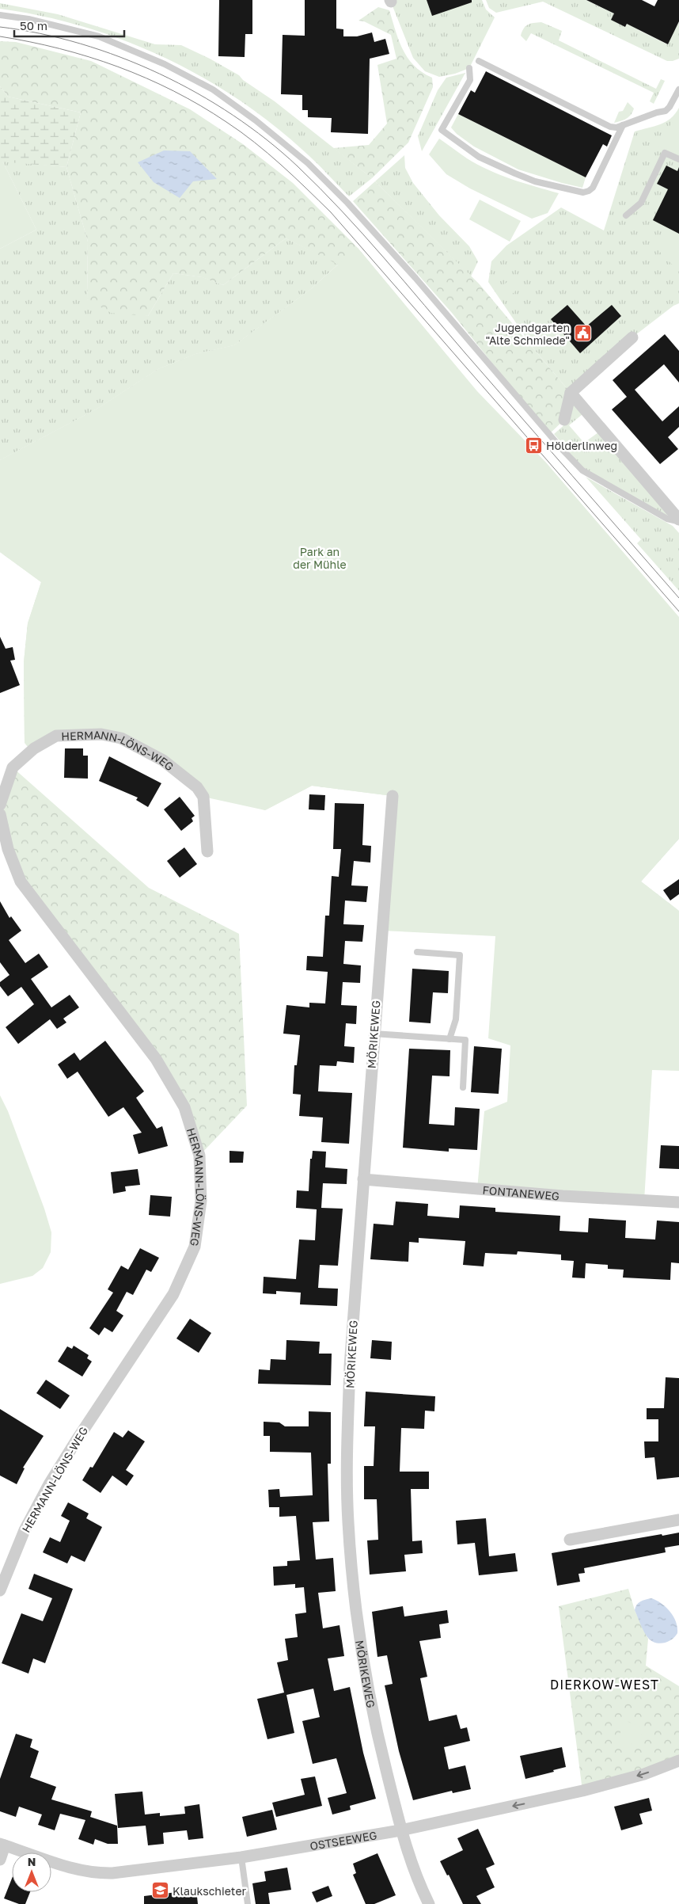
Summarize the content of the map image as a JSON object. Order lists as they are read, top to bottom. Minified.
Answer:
{"streets":{"street":["HERMANN-LÖNS-WEG","MÖRIKEWEG","FONTANEWEG","OSTSEEWEG"]},"crossings":[["MÖRIKEWEG","FONTANEWEG"],["MÖRIKEWEG","OSTSEEWEG"]],"one_way":["OSTSEEWEG"],"districts":["DIERKOW-WEST"],"parks":["Park an der Mühle"],"places":{"public building":["Jugendgarten \"Alte Schmiede\""],"bus stop":["Hölderlinweg"],"school or university":["Klaukschieter"]},"scale_bar":"50 m","north":"top"}
